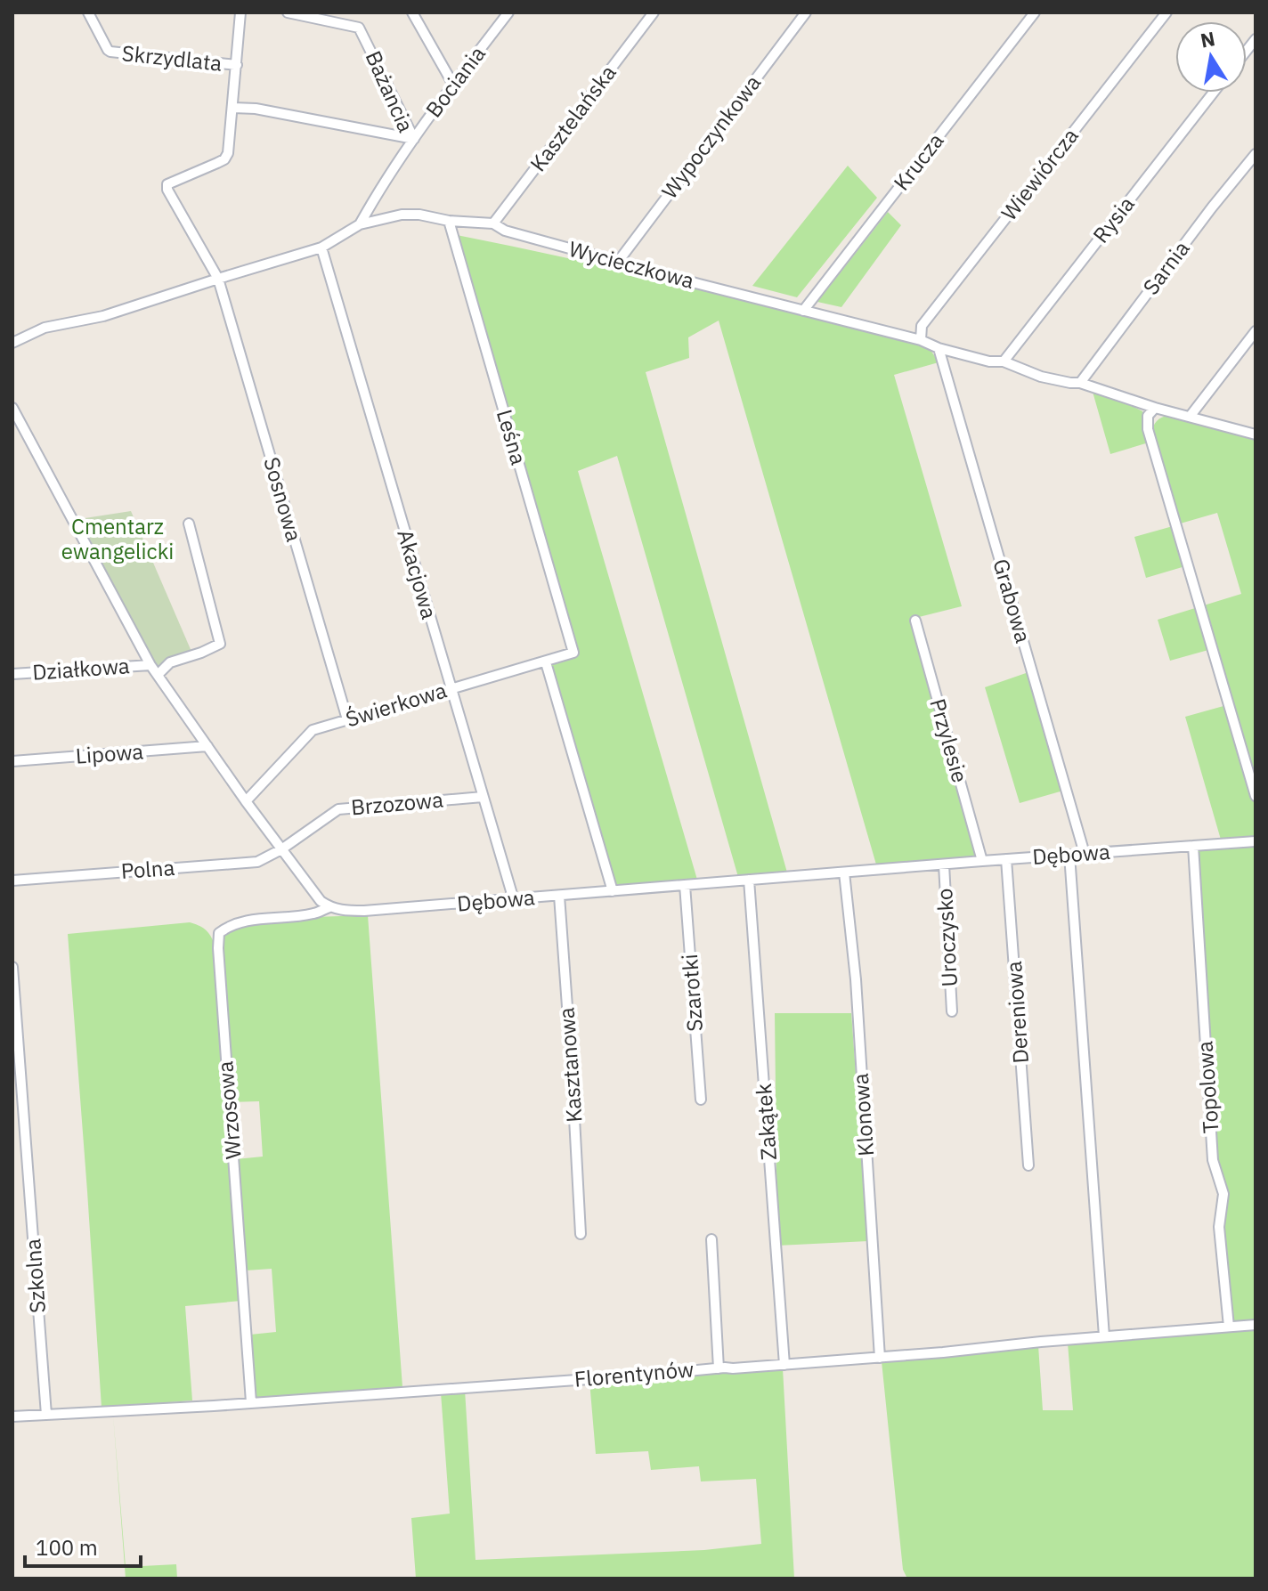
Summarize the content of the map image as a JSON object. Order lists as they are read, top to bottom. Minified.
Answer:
{"streets":{"street":["Skrzydlata","Bociania","Bażancia","Kasztelańska","Wypoczynkowa","Krucza","Wiewiórcza","Rysia","Wycieczkowa","Sarnia","Leśna","Sosnowa","Akacjowa","Grabowa","Działkowa","Świerkowa","Przylesie","Lipowa","Brzozowa","Dębowa","Polna","Uroczysko","Szarotki","Dereniowa","Kasztanowa","Topolowa","Wrzosowa","Klonowa","Zakątek","Szkolna","Florentynów"]},"crossings":[["Bociania","Bażancia"],["Bociania","Wycieczkowa"],["Kasztelańska","Wycieczkowa"],["Wypoczynkowa","Wycieczkowa"],["Krucza","Wycieczkowa"],["Wiewiórcza","Wycieczkowa"],["Rysia","Wycieczkowa"],["Wycieczkowa","Sarnia"],["Wycieczkowa","Leśna"],["Wycieczkowa","Sosnowa"],["Wycieczkowa","Akacjowa"],["Wycieczkowa","Grabowa"],["Leśna","Świerkowa"],["Sosnowa","Świerkowa"],["Akacjowa","Świerkowa"],["Akacjowa","Brzozowa"],["Akacjowa","Dębowa"],["Grabowa","Dębowa"],["Przylesie","Dębowa"],["Brzozowa","Polna"],["Dębowa","Uroczysko"],["Dębowa","Szarotki"],["Dębowa","Dereniowa"],["Dębowa","Kasztanowa"],["Dębowa","Topolowa"],["Dębowa","Wrzosowa"],["Dębowa","Klonowa"],["Dębowa","Zakątek"],["Topolowa","Florentynów"],["Wrzosowa","Florentynów"],["Klonowa","Florentynów"],["Zakątek","Florentynów"],["Szkolna","Florentynów"]],"parks":["Cmentarz ewangelicki"],"scale_bar":"100 m","north":"top"}
